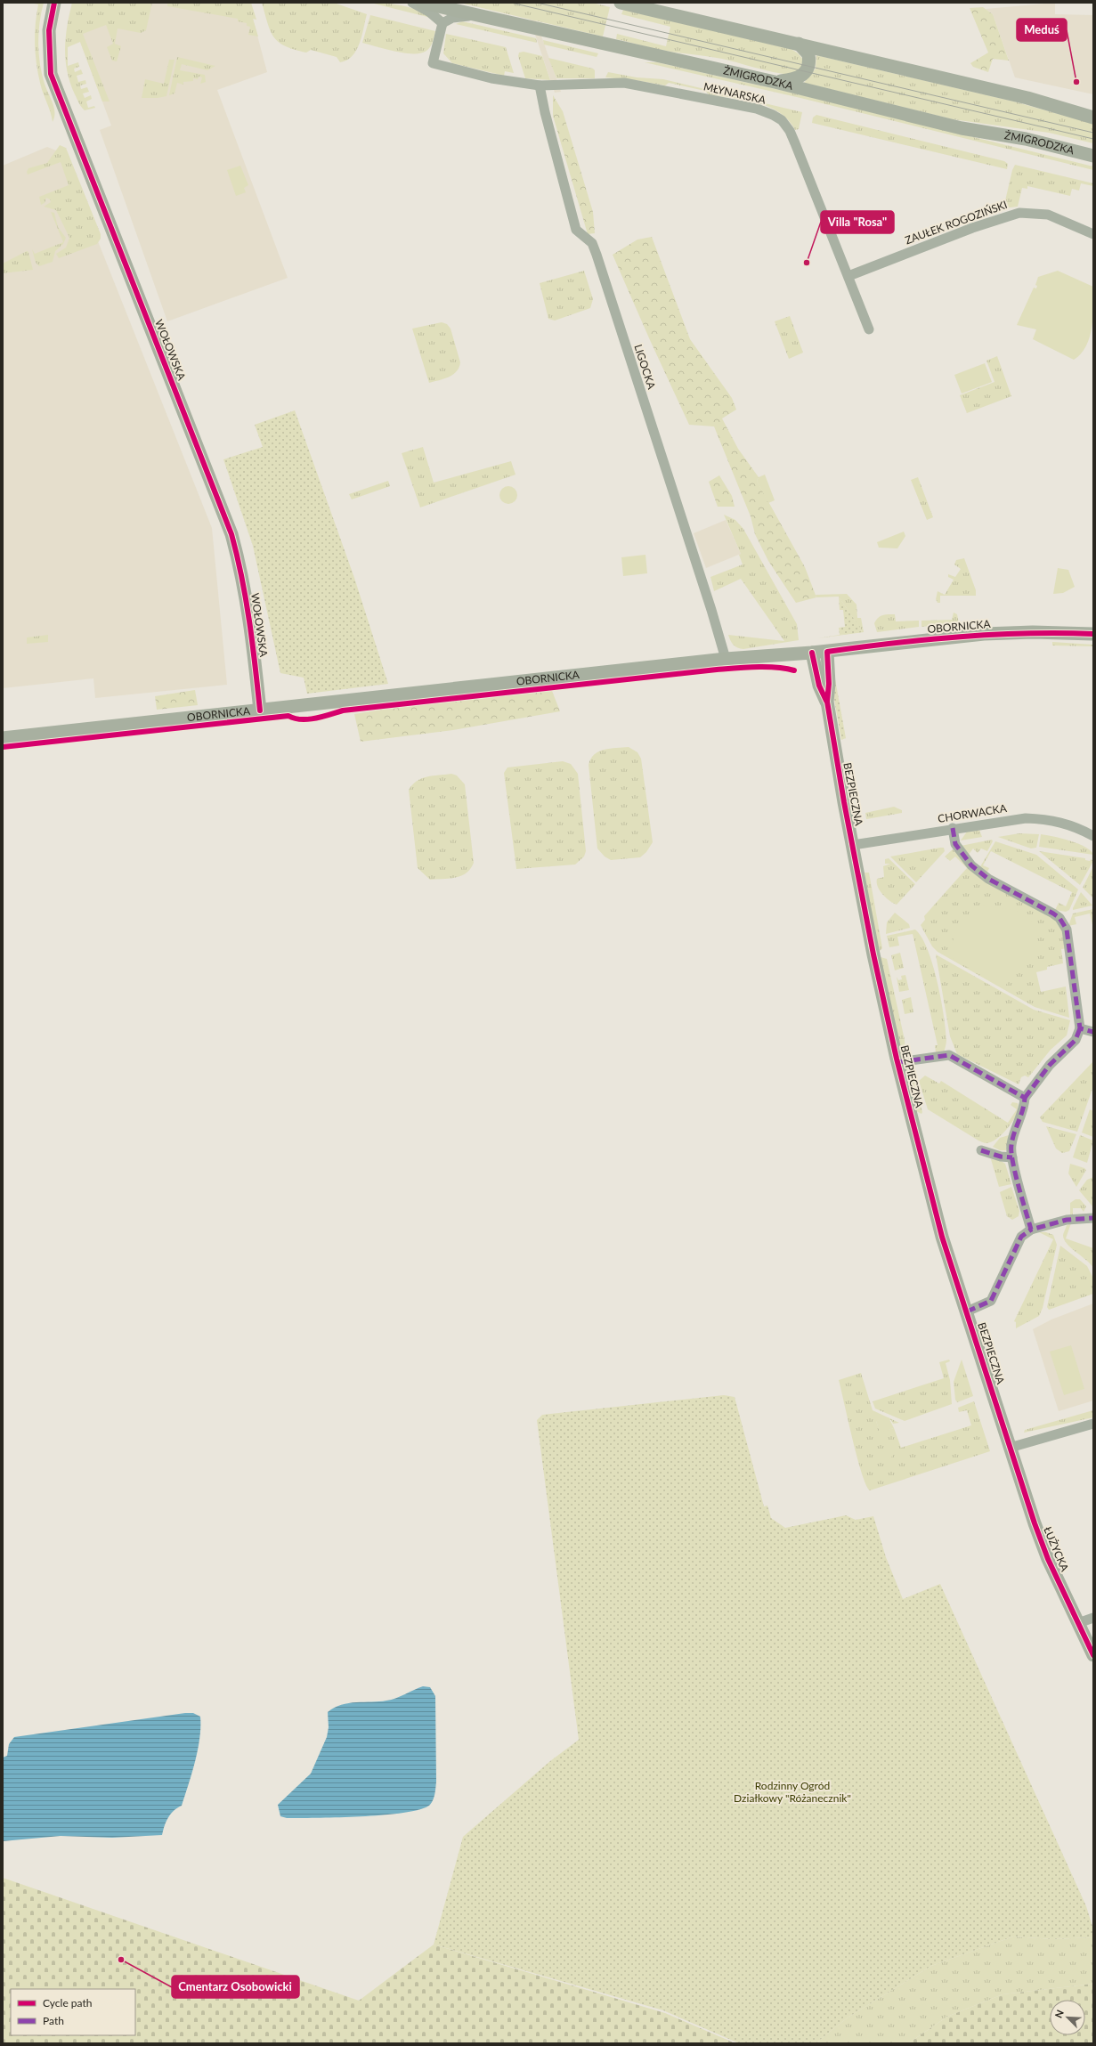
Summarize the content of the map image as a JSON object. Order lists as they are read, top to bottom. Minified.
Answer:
{"streets":{"main road":["ŻMIGRODZKA","WOŁOWSKA","OBORNICKA","BEZPIECZNA","ŁUŻYCKA"],"street":["MŁYNARSKA","ZAUŁEK ROGOZIŃSKI","LIGOCKA","CHORWACKA"]},"crossings":[["MŁYNARSKA","ZAUŁEK ROGOZIŃSKI"],["MŁYNARSKA","LIGOCKA"],["WOŁOWSKA","OBORNICKA"],["LIGOCKA","OBORNICKA"],["OBORNICKA","BEZPIECZNA"],["BEZPIECZNA","CHORWACKA"],["BEZPIECZNA","ŁUŻYCKA"]],"parks":["Rodzinny Ogród Działkowy \"Różanecznik\""],"places":["Meduś","Villa \"Rosa\"","Cmentarz Osobowicki"],"legend":["Cycle path","Path"],"north":"top left"}
